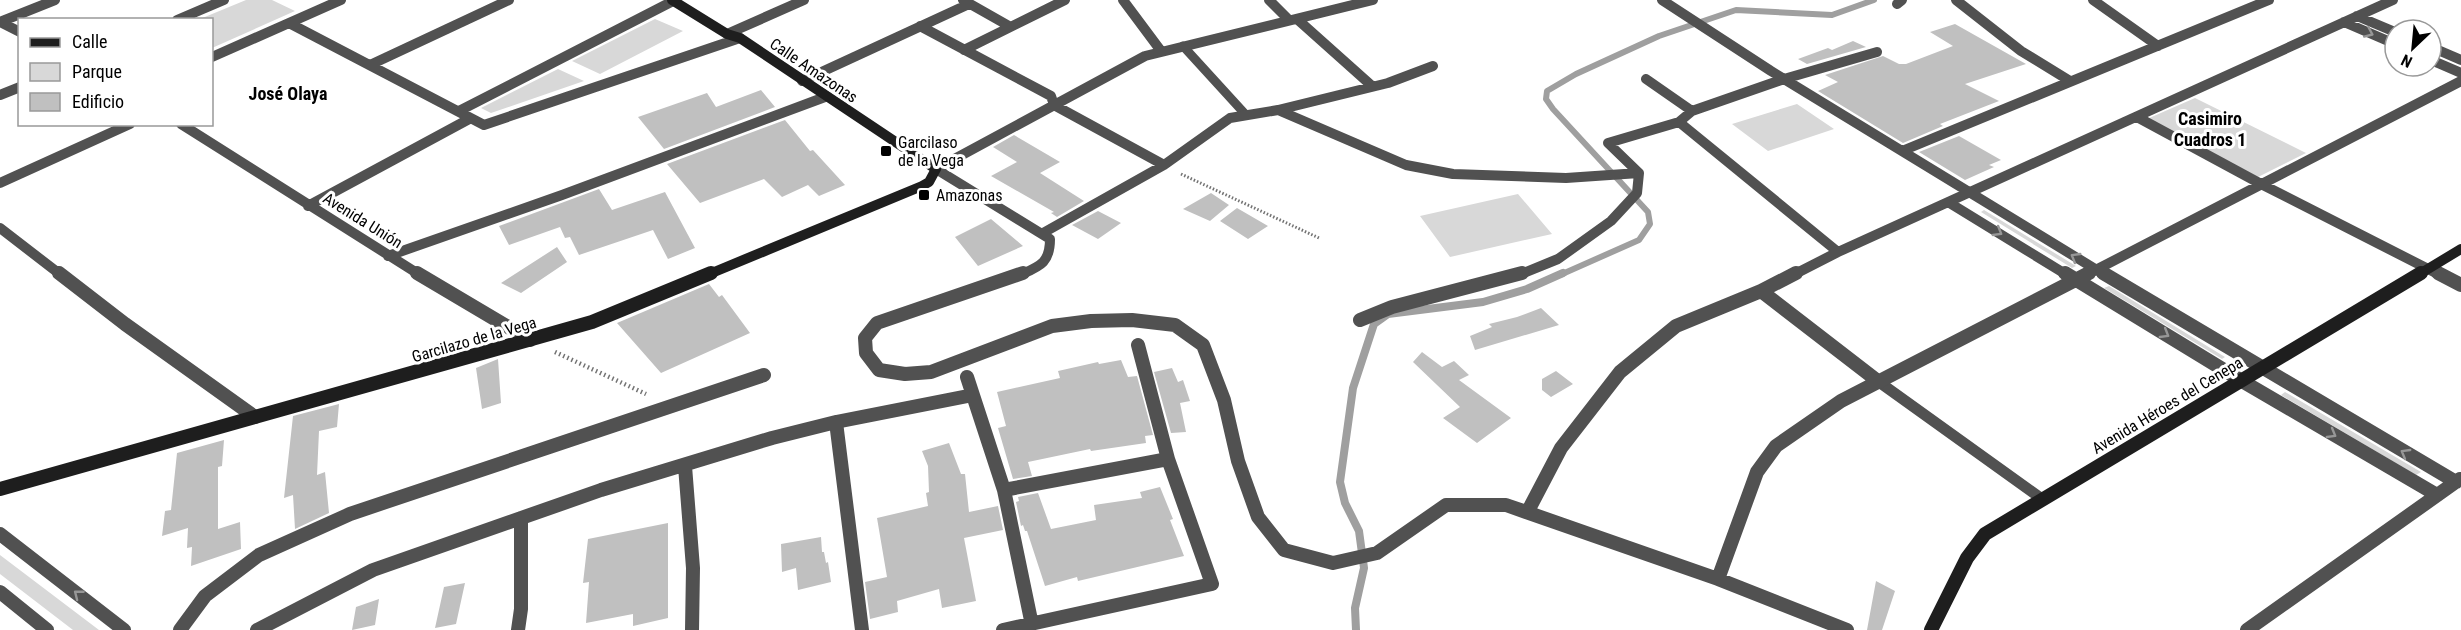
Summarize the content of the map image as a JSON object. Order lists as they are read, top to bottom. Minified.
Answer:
{"streets":{"street":["Calle Amazonas","Avenida Unión","Garcilazo de la Vega","Avenida Héroes del Cenepa"]},"crossings":[["Calle Amazonas","Garcilazo de la Vega"],["Avenida Unión","Garcilazo de la Vega"]],"districts":["José Olaya","Casimiro Cuadros 1"],"places":{"transit":["Garcilaso de la Vega","Amazonas"]},"legend":["Calle","Parque","Edificio"],"north":"bottom left"}
